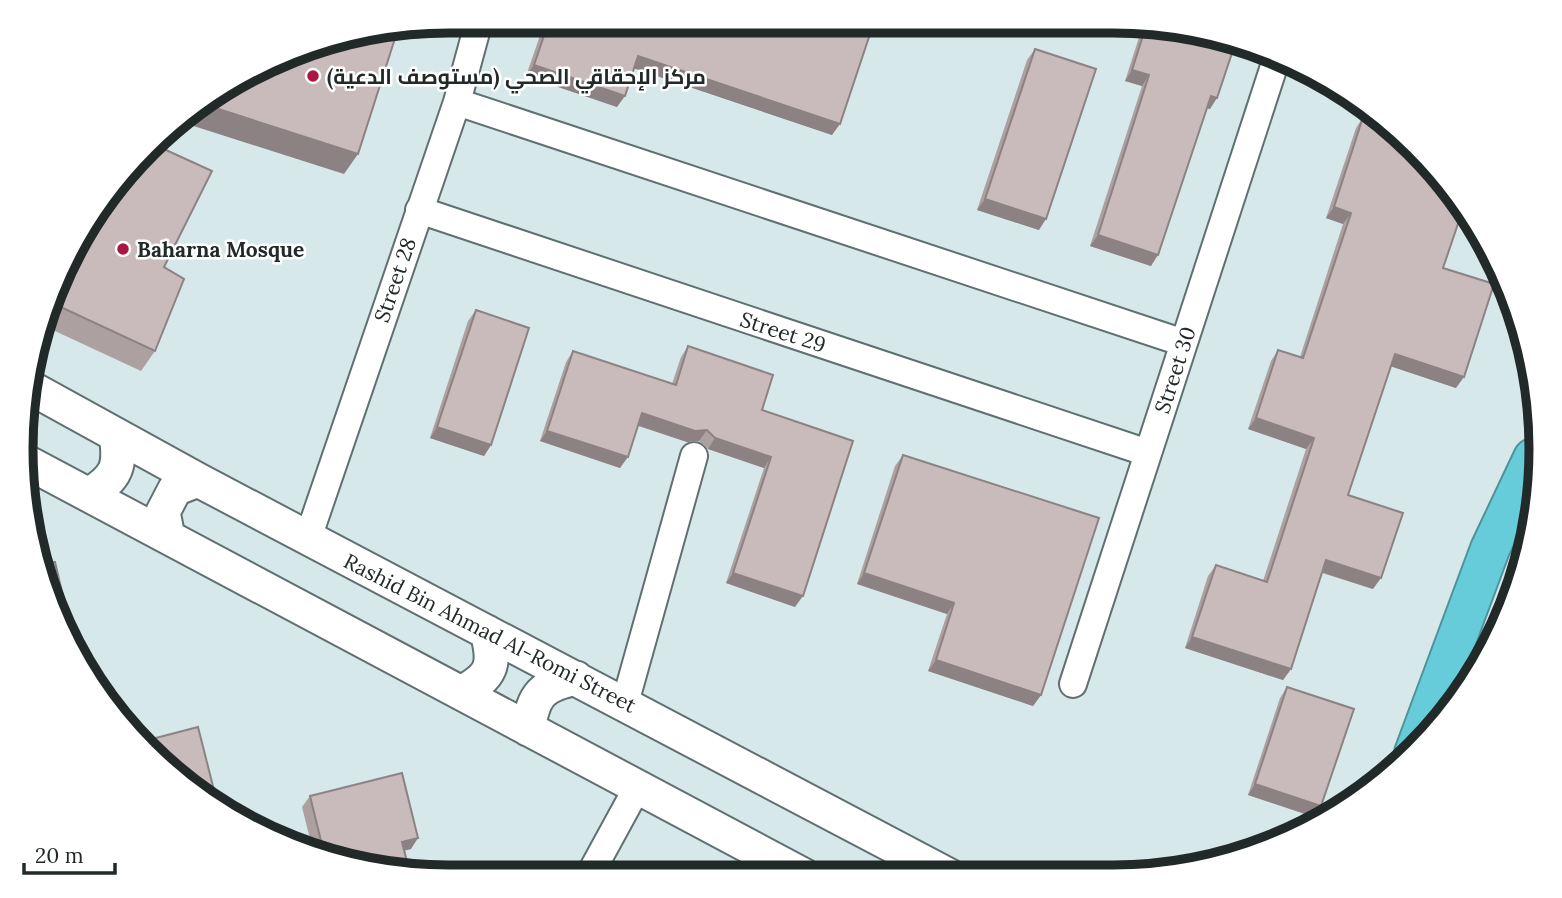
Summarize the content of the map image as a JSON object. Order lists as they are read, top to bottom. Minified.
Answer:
{"streets":{"street":["Street 28","Street 29","Street 30","Rashid Bin Ahmad Al-Romi Street"]},"crossings":[["Street 28","Street 29"],["Street 28","Rashid Bin Ahmad Al-Romi Street"],["Street 29","Street 30"]],"places":["مركز الإحقاقي الصحي (مستوصف الدعية)","Baharna Mosque"],"scale_bar":"20 m"}
